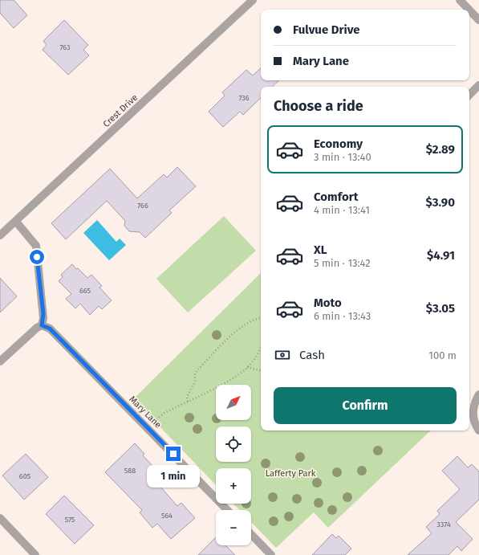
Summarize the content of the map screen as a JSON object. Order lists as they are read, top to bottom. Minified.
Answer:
{"streets":{"street":["Crest Drive","Mary Lane"]},"parks":["Lafferty Park"],"house_numbers":["763","736","766","665","588","605","564","575","3374"],"north":"top right","page":{"banner":["Fulvue Drive","Mary Lane"],"heading":"Choose a ride","list":[{"name":"Economy","note":"3 min · 13:40","value":"$2.89"},{"name":"Comfort","note":"4 min · 13:41","value":"$3.90"},{"name":"XL","note":"5 min · 13:42","value":"$4.91"},{"name":"Moto","note":"6 min · 13:43","value":"$3.05"}],"pay":["Cash","100 m"],"buttons":"Confirm","map_buttons":["+","−"],"bubble":"1 min"}}
